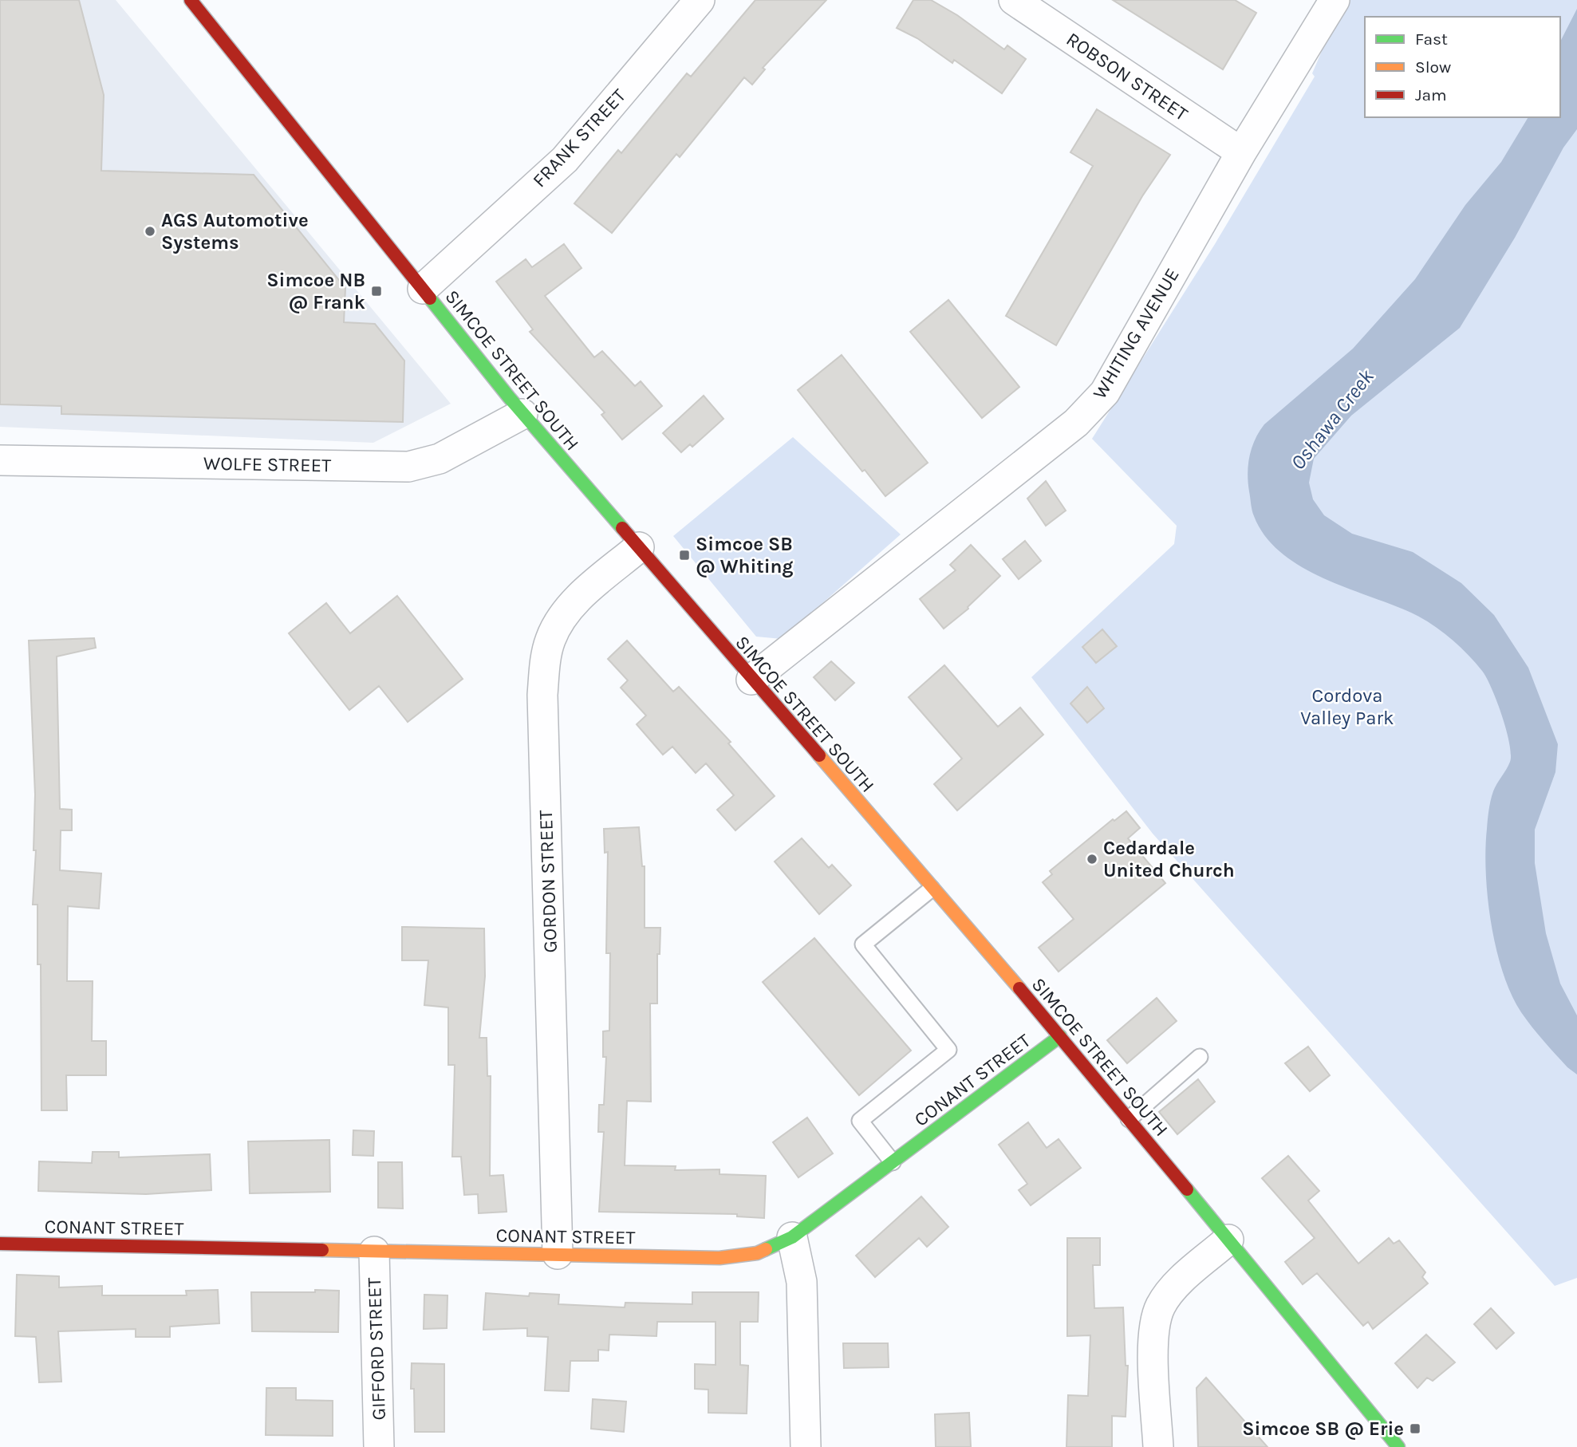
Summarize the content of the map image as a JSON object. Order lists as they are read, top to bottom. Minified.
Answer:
{"streets":{"main road":["SIMCOE STREET SOUTH","CONANT STREET"],"street":["ROBSON STREET","FRANK STREET","WHITING AVENUE","WOLFE STREET","GORDON STREET","GIFFORD STREET"]},"crossings":[["ROBSON STREET","WHITING AVENUE"],["FRANK STREET","SIMCOE STREET SOUTH"],["WHITING AVENUE","SIMCOE STREET SOUTH"],["SIMCOE STREET SOUTH","WOLFE STREET"],["SIMCOE STREET SOUTH","GORDON STREET"],["SIMCOE STREET SOUTH","CONANT STREET"],["GORDON STREET","CONANT STREET"],["CONANT STREET","GIFFORD STREET"]],"water":["Oshawa Creek"],"parks":["Cordova Valley Park"],"places":{"other":["AGS Automotive Systems","Cedardale United Church"],"transit":["Simcoe NB @ Frank","Simcoe SB @ Whiting","Simcoe SB @ Erie"]},"legend":["Fast","Slow","Jam"]}
